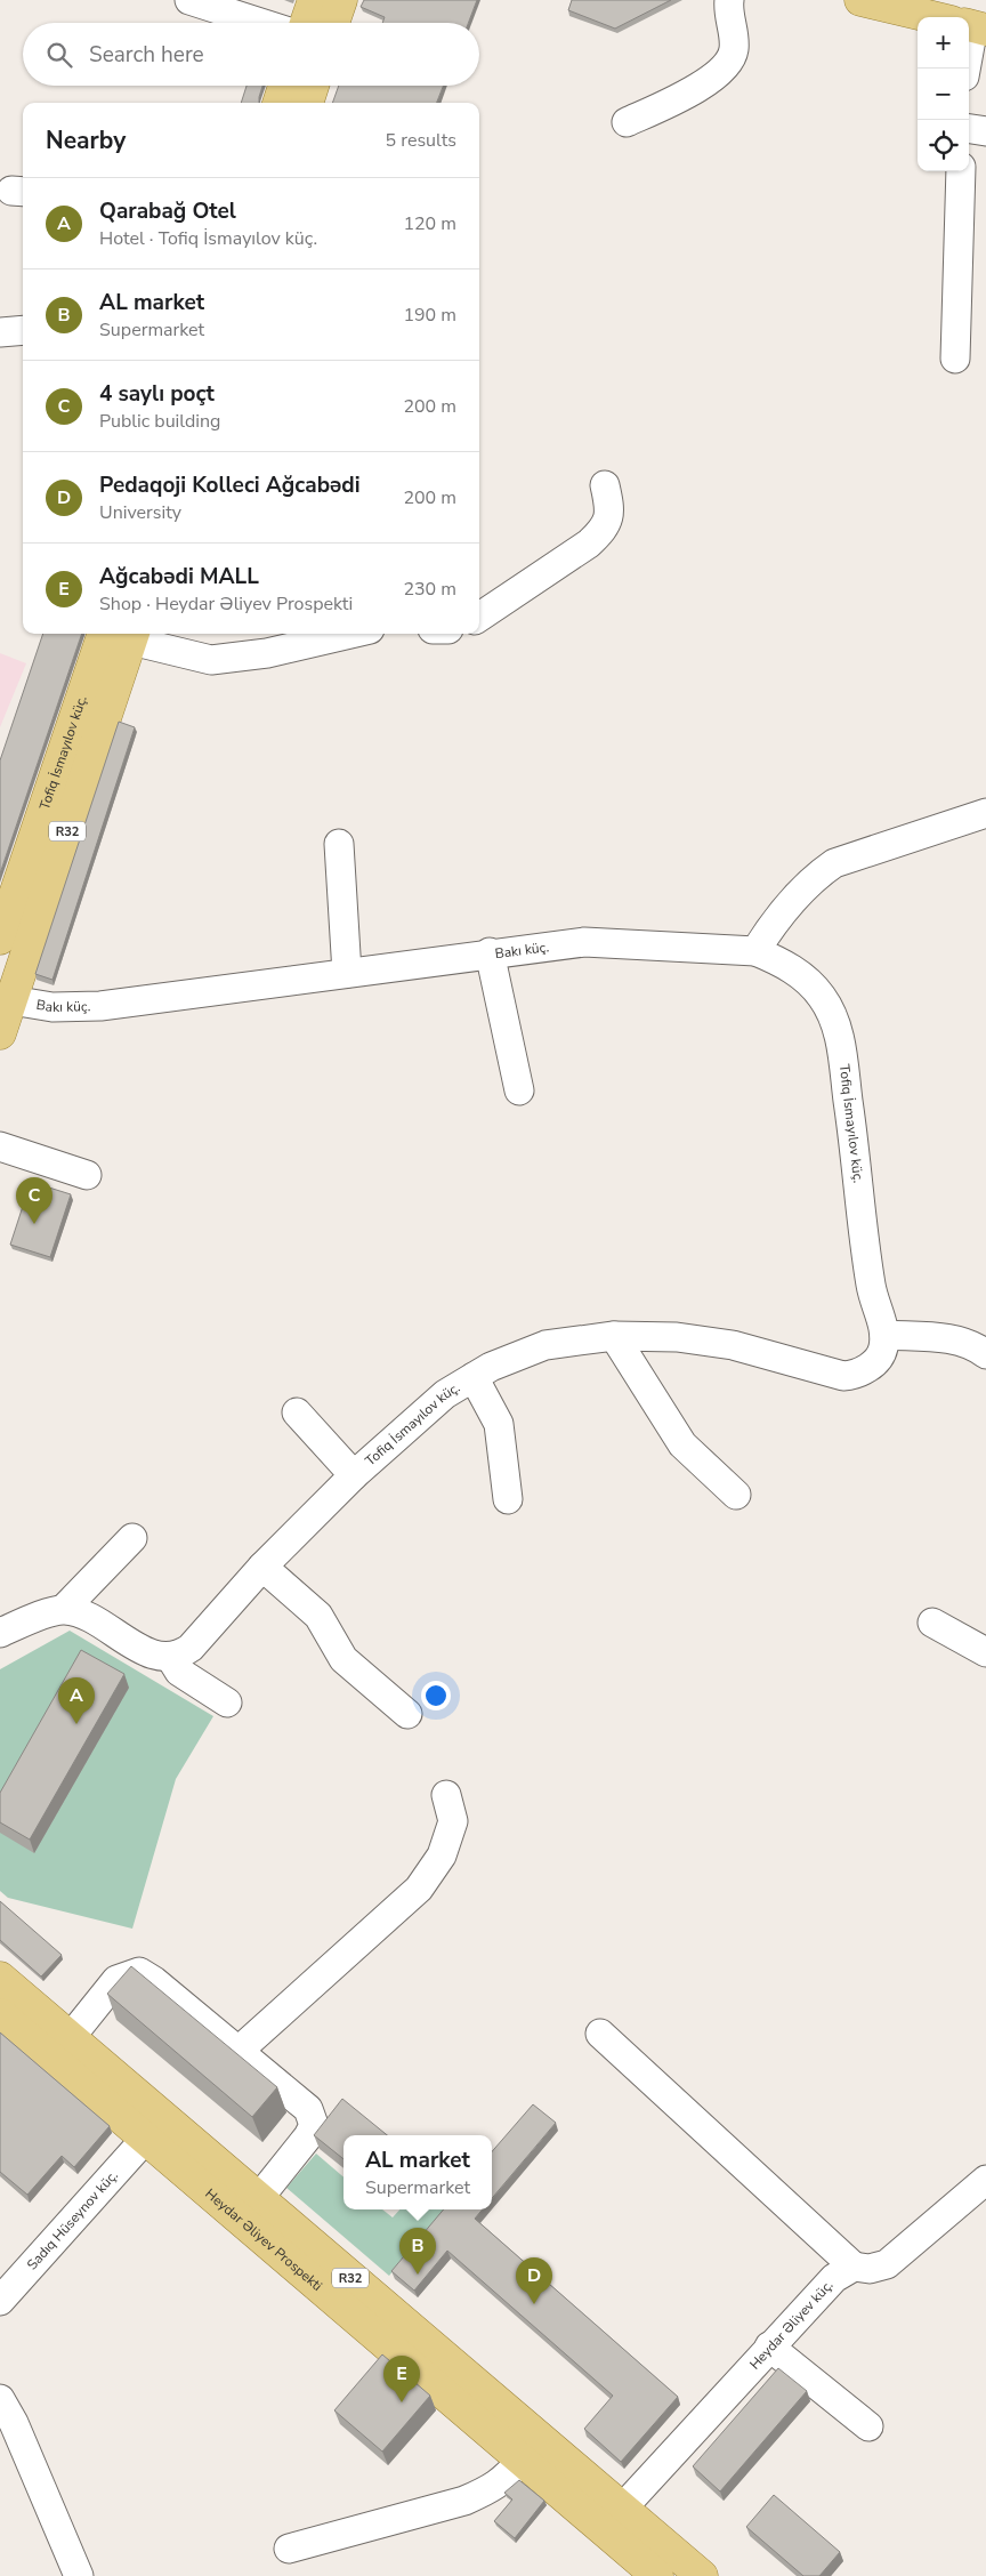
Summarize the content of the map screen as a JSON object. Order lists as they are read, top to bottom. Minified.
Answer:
{"streets":{"main road":["Tofiq İsmayılov küç.","R32","Heydar Əliyev Prospekti"],"street":["Bakı küç.","Sadıq Hüseynov küç.","Heydar Əliyev küç."]},"crossings":[["Tofiq İsmayılov küç.","R32"],["Tofiq İsmayılov küç.","Bakı küç."],["R32","Bakı küç."],["R32","Sadıq Hüseynov küç."],["R32","Heydar Əliyev Prospekti"],["R32","Heydar Əliyev küç."],["Sadıq Hüseynov küç.","Heydar Əliyev Prospekti"]],"page":{"map_buttons":["+","−"],"search":"Search here","heading":["Nearby","5 results"],"list":[{"mark":"A","name":"Qarabağ Otel","note":"Hotel · Tofiq İsmayılov küç.","value":"120 m"},{"mark":"B","name":"AL market","note":"Supermarket","value":"190 m"},{"mark":"C","name":"4 saylı poçt","note":"Public building","value":"200 m"},{"mark":"D","name":"Pedaqoji Kolleci Ağcabədi","note":"University","value":"200 m"},{"mark":"E","name":"Ağcabədi MALL","note":"Shop · Heydar Əliyev Prospekti","value":"230 m"}],"pins":["C","A","B","D","E"],"popup":["AL market","Supermarket"]}}
